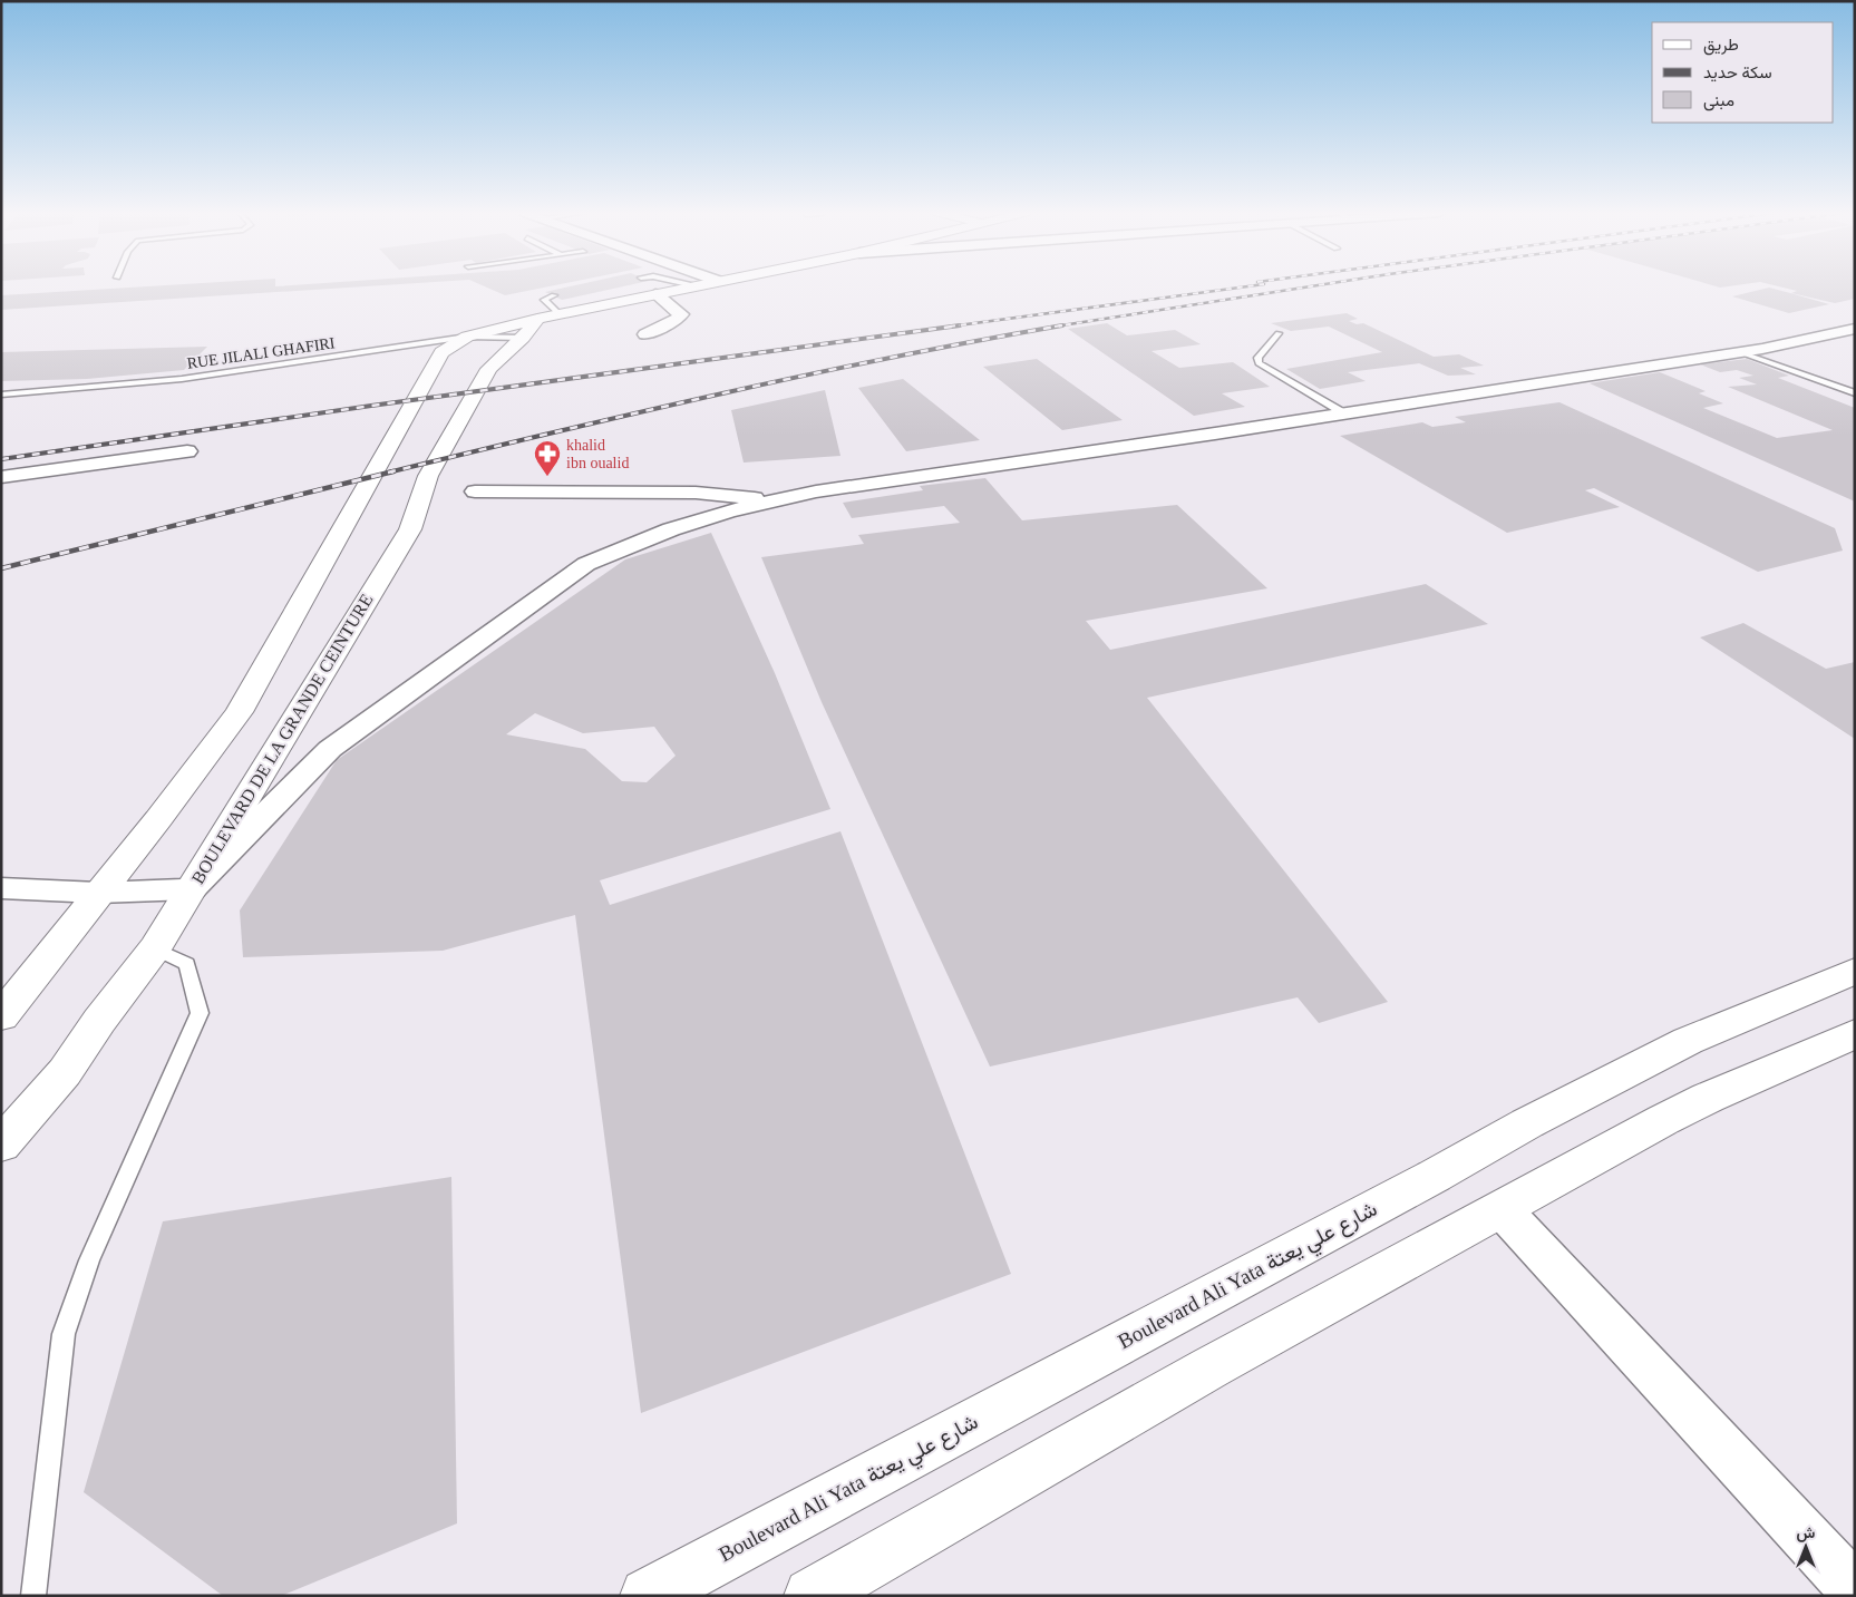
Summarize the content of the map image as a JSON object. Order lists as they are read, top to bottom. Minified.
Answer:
{"streets":{"main road":["BOULEVARD DE LA GRANDE CEINTURE","Boulevard Ali Yata شارع علي يعتة"],"lane":["RUE JILALI GHAFIRI"]},"crossings":[["RUE JILALI GHAFIRI","BOULEVARD DE LA GRANDE CEINTURE"]],"places":{"pharmacy":["khalid ibn oualid"]},"legend":["طريق","سكة حديد","مبنى"],"north":"top"}
